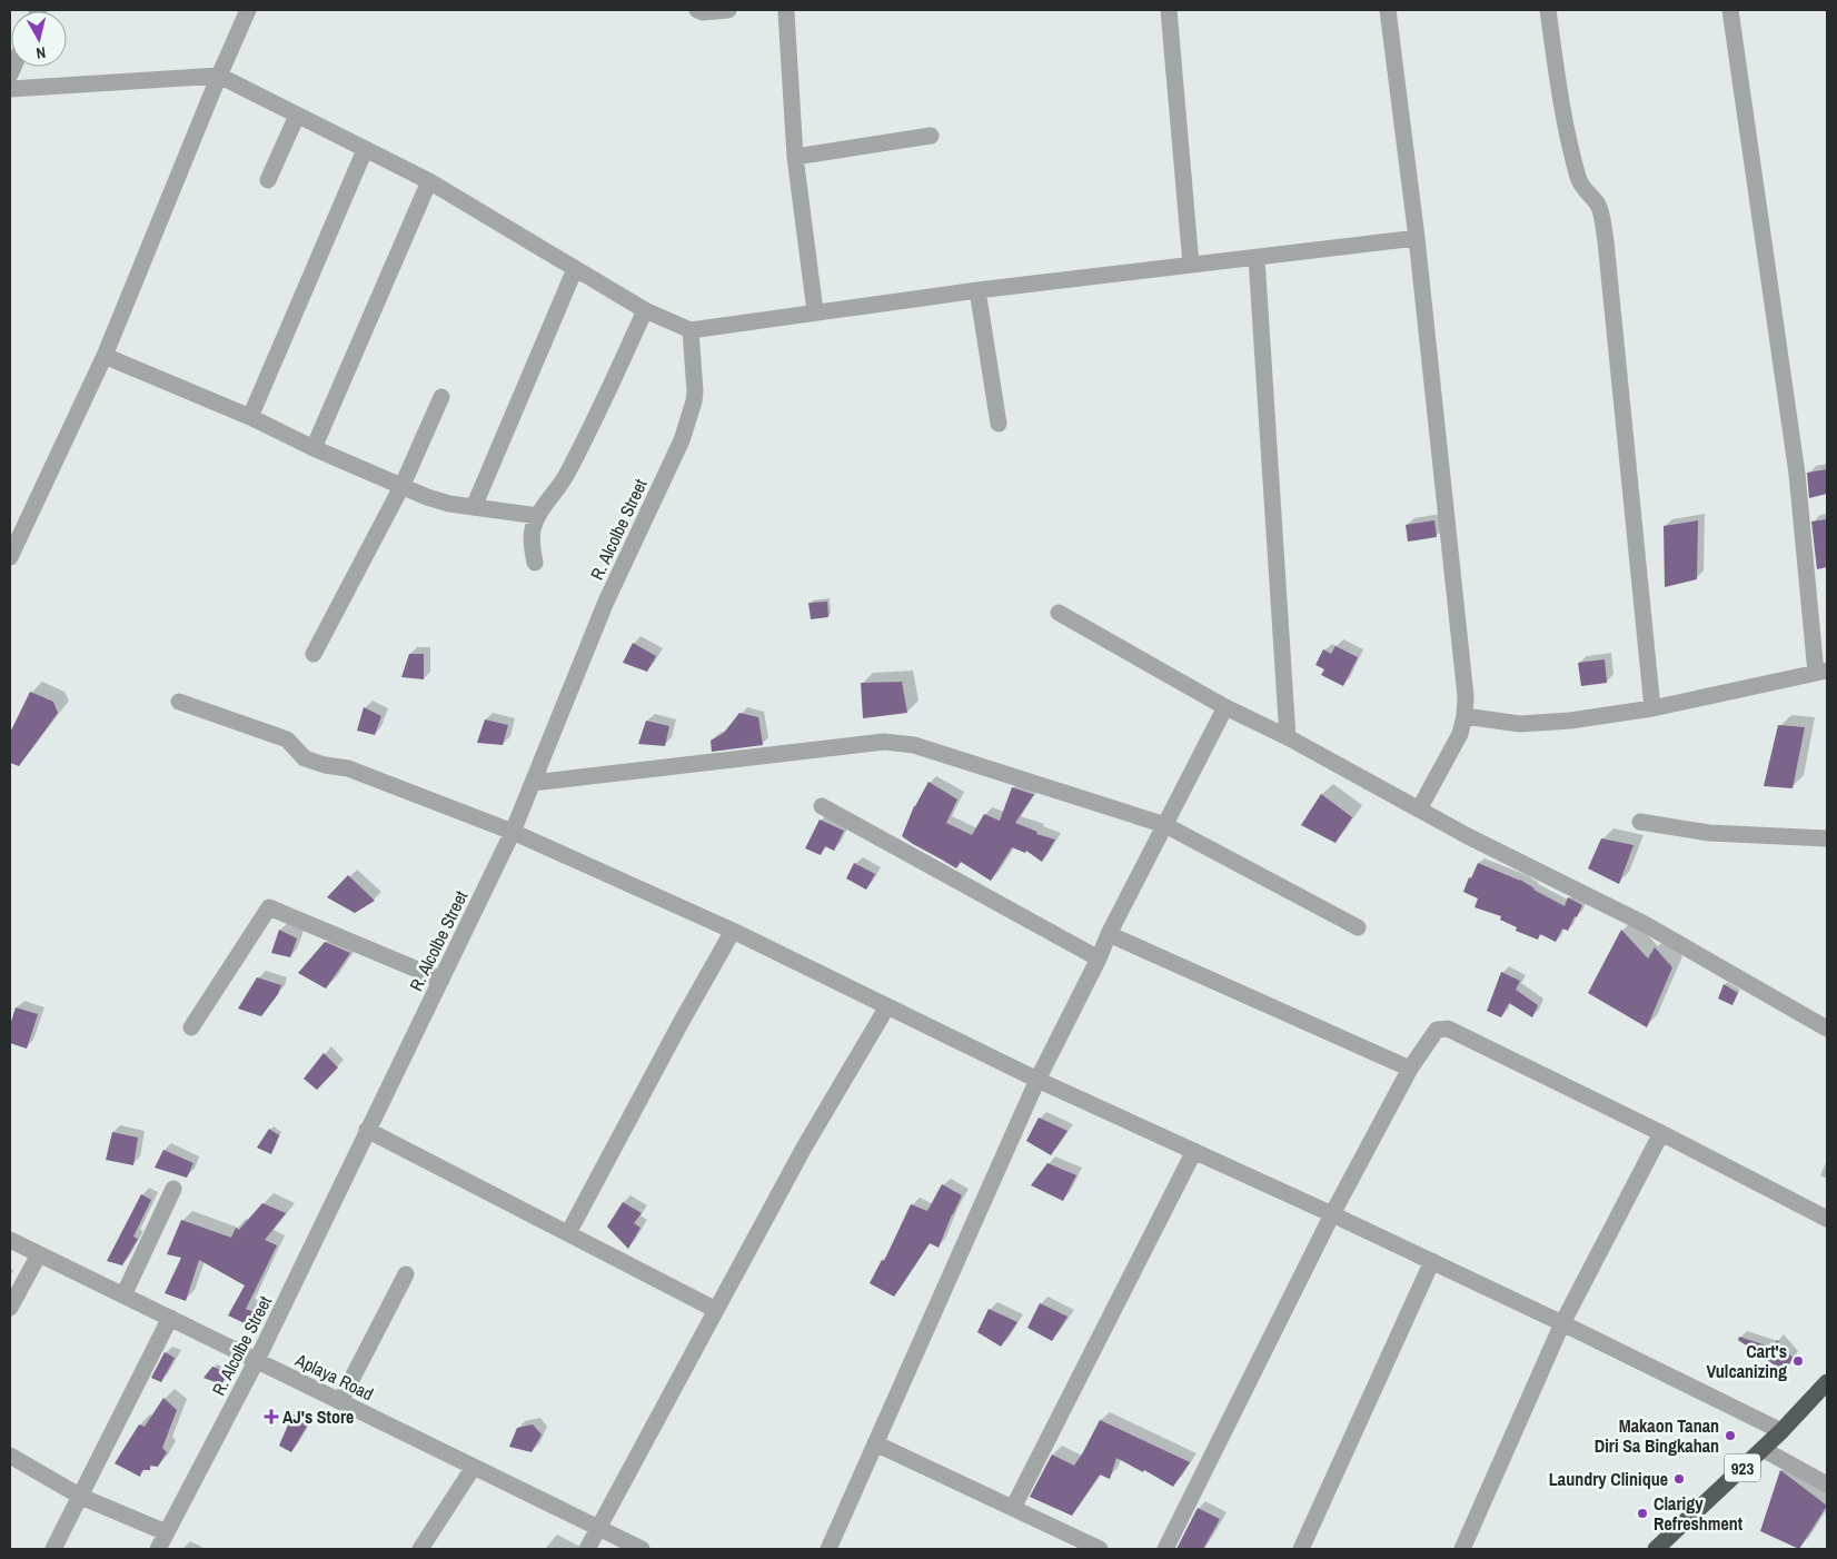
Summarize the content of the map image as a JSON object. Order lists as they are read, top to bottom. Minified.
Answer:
{"streets":{"highway":["923"],"street":["R. Alcolbe Street","Aplaya Road"]},"crossings":[["R. Alcolbe Street","Aplaya Road"]],"places":{"other":["Cart's Vulcanizing","Makaon Tanan Diri Sa Bingkahan","Laundry Clinique","Clarigy Refreshment"],"health":["AJ's Store"]},"north":"bottom"}
